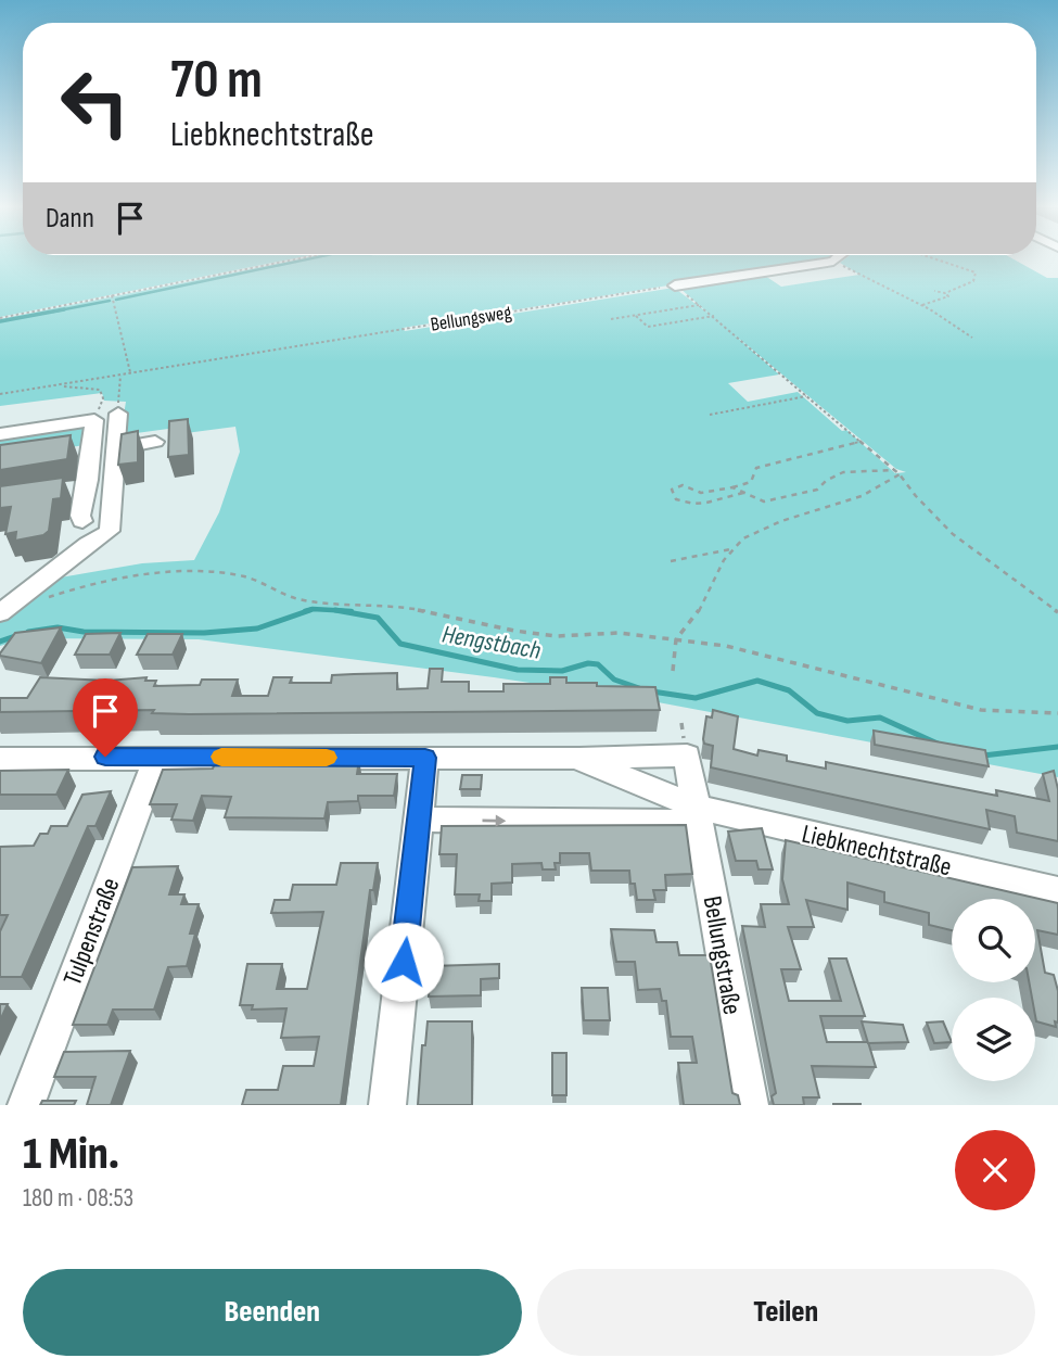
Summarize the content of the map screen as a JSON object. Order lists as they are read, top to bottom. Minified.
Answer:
{"streets":{"street":["Liebknechtstraße","Tulpenstraße","Bellungstraße"],"path":["Bellungsweg"]},"crossings":[["Liebknechtstraße","Tulpenstraße"],["Liebknechtstraße","Bellungstraße"]],"water":["Hengstbach"],"page":{"turn":["70 m","Liebknechtstraße"],"then":"Dann","heading":["1 Min.","180 m · 08:53"],"buttons":["Beenden","Teilen"]}}
